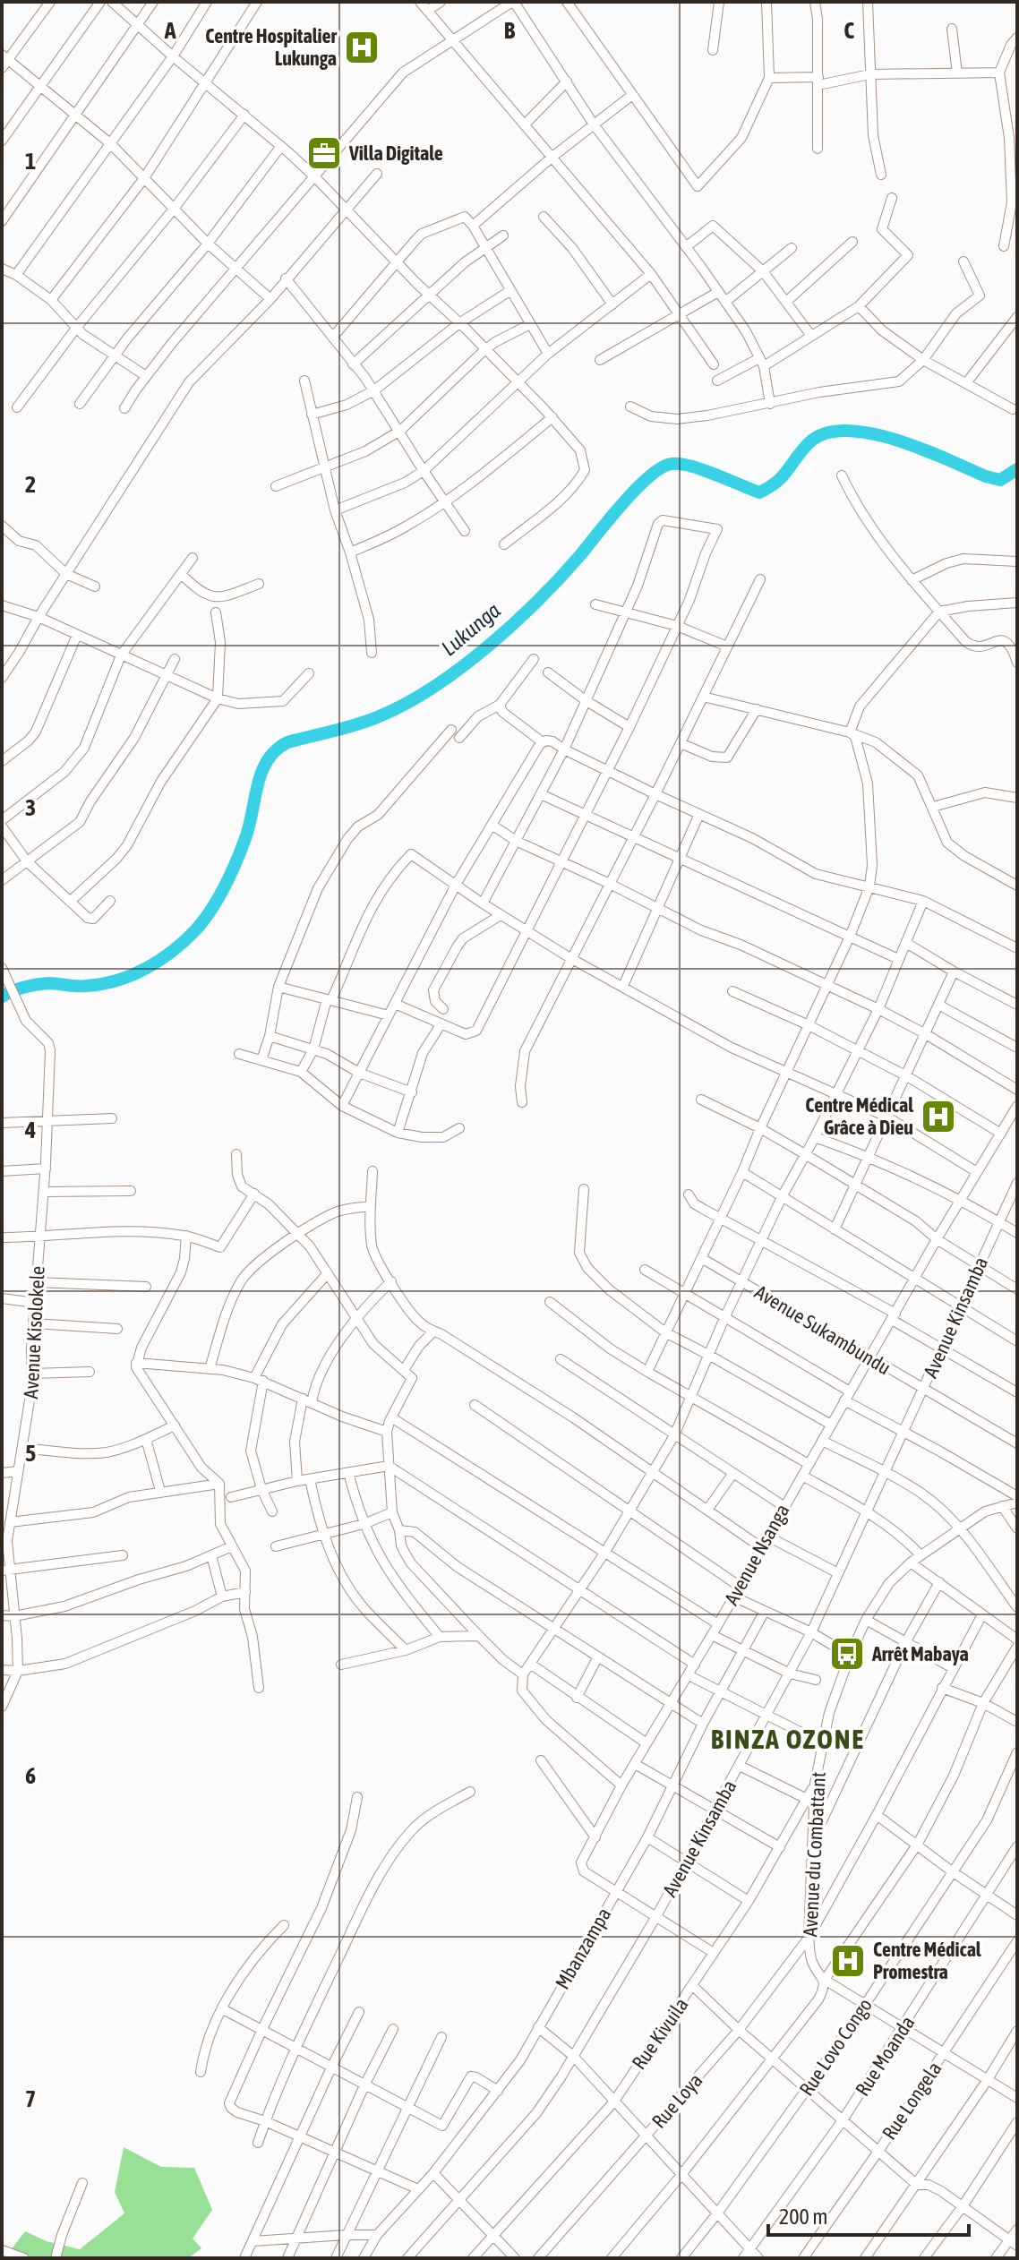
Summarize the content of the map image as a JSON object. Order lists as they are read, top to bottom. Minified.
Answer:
{"streets":{"street":["Avenue Kinsamba","Avenue Sukambundu","Avenue Kisolokele","Avenue Nsanga","Avenue du Combattant","Mbanzampa","Rue Kivuila","Rue Lovo Congo","Rue Moanda","Rue Loya","Rue Longela"]},"crossings":[["Avenue Kinsamba","Avenue Sukambundu"],["Avenue Kinsamba","Avenue Nsanga"],["Avenue Sukambundu","Avenue Nsanga"],["Avenue Nsanga","Mbanzampa"],["Avenue Nsanga","Rue Kivuila"],["Avenue du Combattant","Rue Kivuila"],["Avenue du Combattant","Rue Loya"]],"districts":["BINZA OZONE"],"water":["Lukunga"],"places":{"hospital":["Centre Hospitalier Lukunga","Centre Médical Grâce à Dieu","Centre Médical Promestra"],"office":["Villa Digitale"],"bus stop":["Arrêt Mabaya"]},"scale_bar":"200 m","grid":{"columns":["A","B","C"],"rows":["1","2","3","4","5","6","7"]}}
